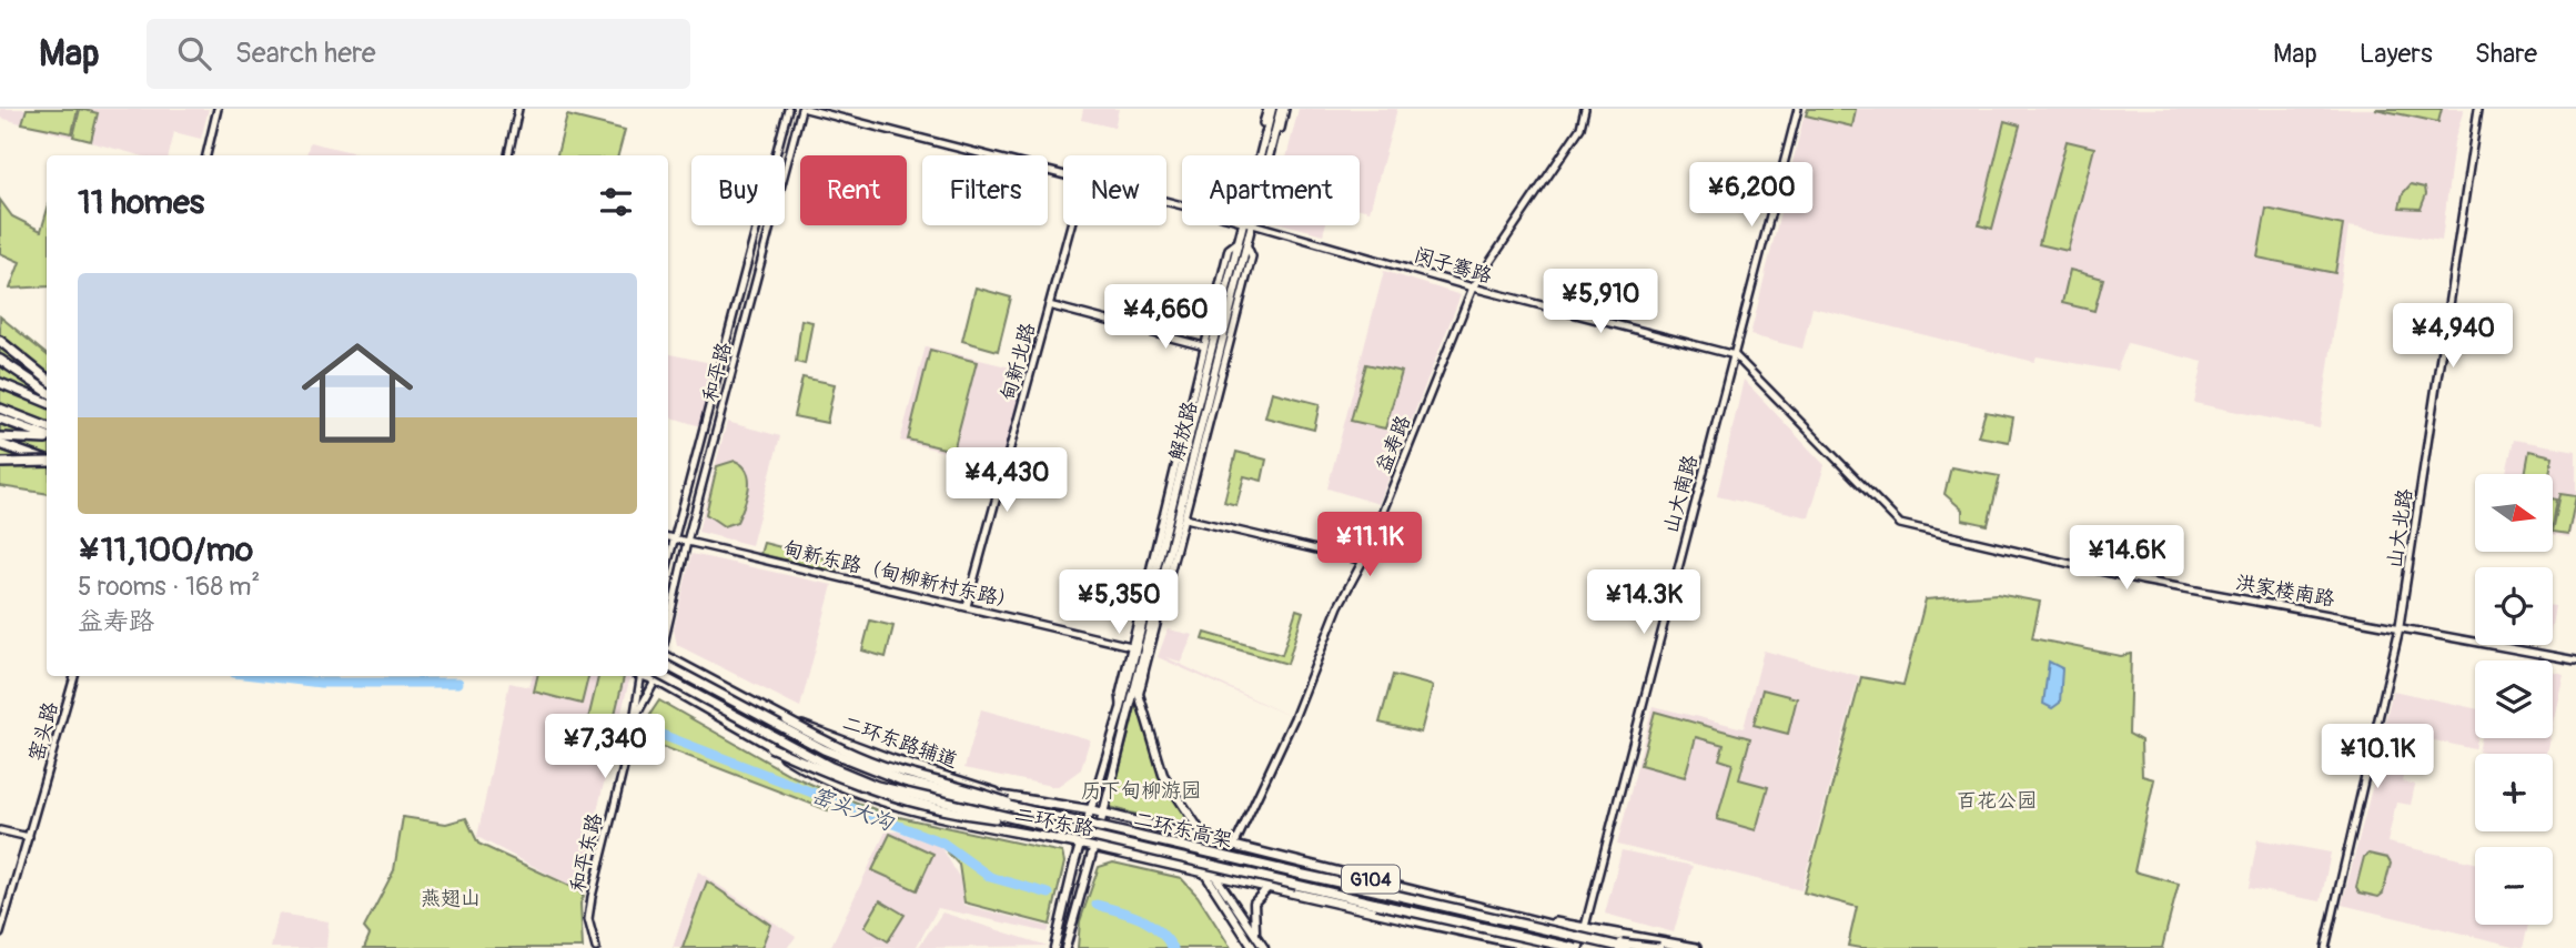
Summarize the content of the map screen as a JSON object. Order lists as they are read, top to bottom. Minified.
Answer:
{"streets":{"highway":["二环东路辅道","二环东路","二环东高架","G104"],"main road":["解放路"],"street":["闵子骞路","甸新北路","和平路","益寿路","山大南路","山大北路","甸新东路（甸柳新村东路）","洪家楼南路","窑头路","和平东路"]},"crossings":[["闵子骞路","和平路"],["闵子骞路","益寿路"],["闵子骞路","山大南路"],["闵子骞路","洪家楼南路"],["甸新北路","甸新东路（甸柳新村东路）"],["和平路","甸新东路（甸柳新村东路）"],["解放路","二环东路"],["益寿路","二环东路"],["山大南路","洪家楼南路"],["山大南路","二环东路"],["山大南路","二环东高架"],["山大北路","洪家楼南路"],["二环东路辅道","二环东路"],["二环东路","二环东高架"]],"water":["窑头大沟"],"parks":["历下甸柳游园","百花公园","燕翅山"],"north":"right","page":{"header":"Map","search":"Search here","nav":["Map","Layers","Share"],"chip":["Buy","Rent","Filters","New","Apartment"],"heading":"11 homes","price":["¥6,200","¥5,910","¥4,660","¥4,940","¥4,430","¥11.1K","¥14.6K","¥5,350","¥14.3K","¥7,340","¥10.1K"],"list":[{"name":"¥11,100/mo","note":"5 rooms · 168 m² · 益寿路"}],"map_buttons":["+","−"]}}
